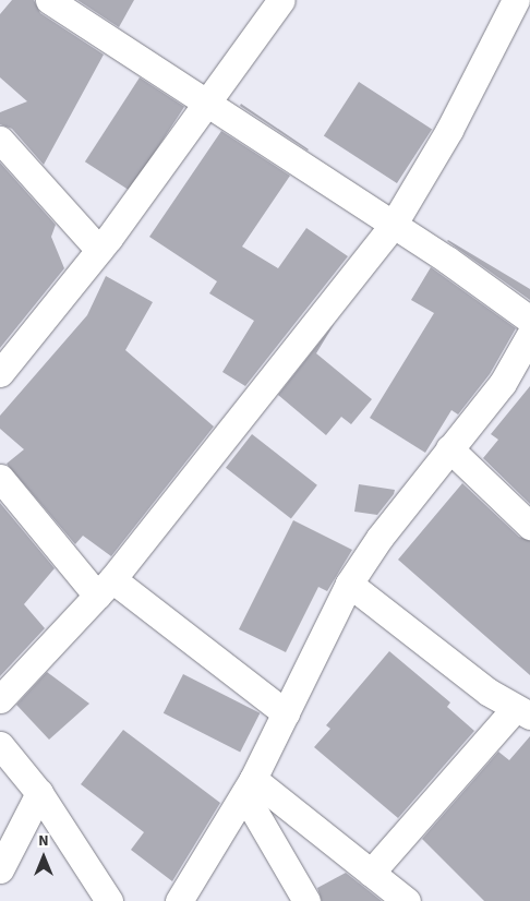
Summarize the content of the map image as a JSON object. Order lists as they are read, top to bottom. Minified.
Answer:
{"north":"top"}
